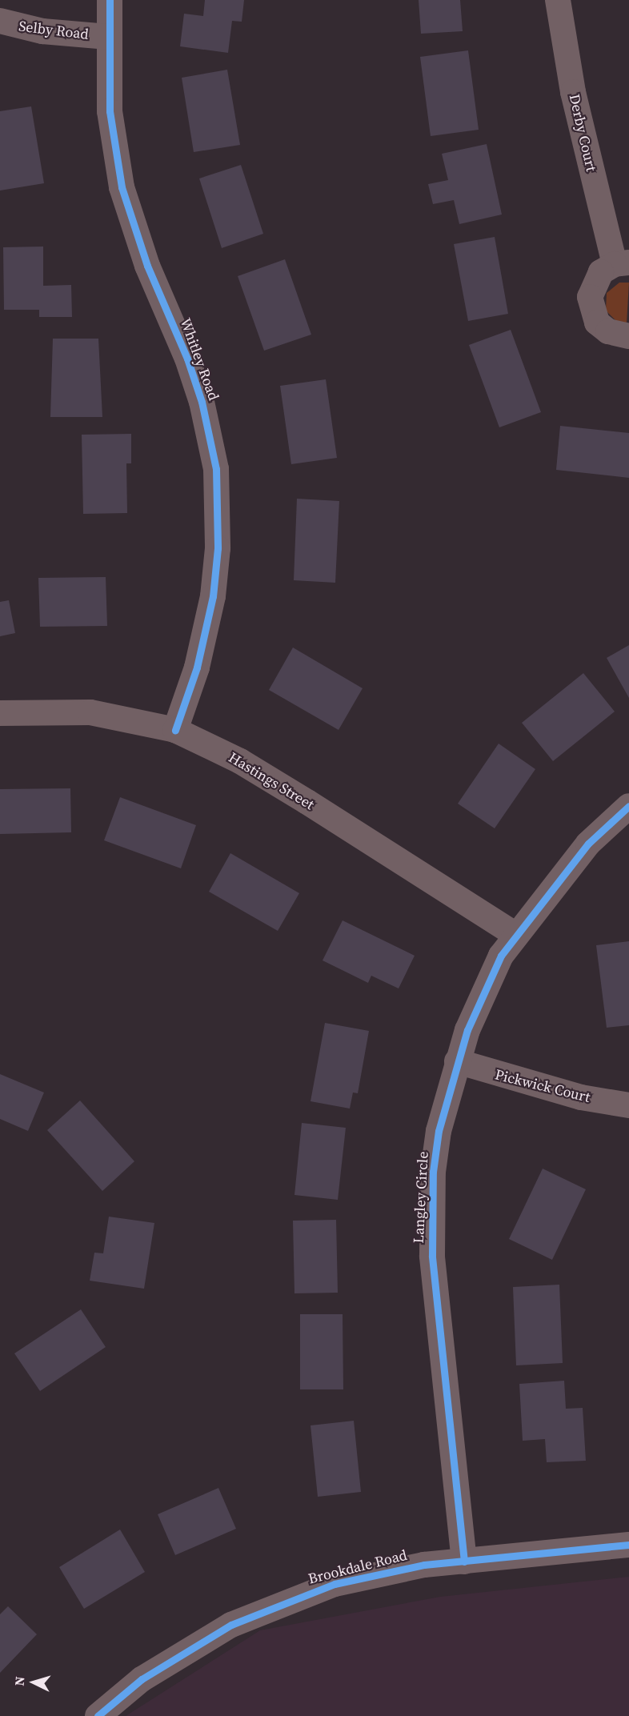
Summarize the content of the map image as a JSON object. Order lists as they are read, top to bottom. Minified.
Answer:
{"streets":{"street":["Selby Road","Derby Court","Whitley Road","Hastings Street","Pickwick Court","Langley Circle","Brookdale Road"]},"crossings":[["Selby Road","Whitley Road"],["Whitley Road","Hastings Street"],["Hastings Street","Langley Circle"],["Pickwick Court","Langley Circle"],["Langley Circle","Brookdale Road"]],"north":"left"}
